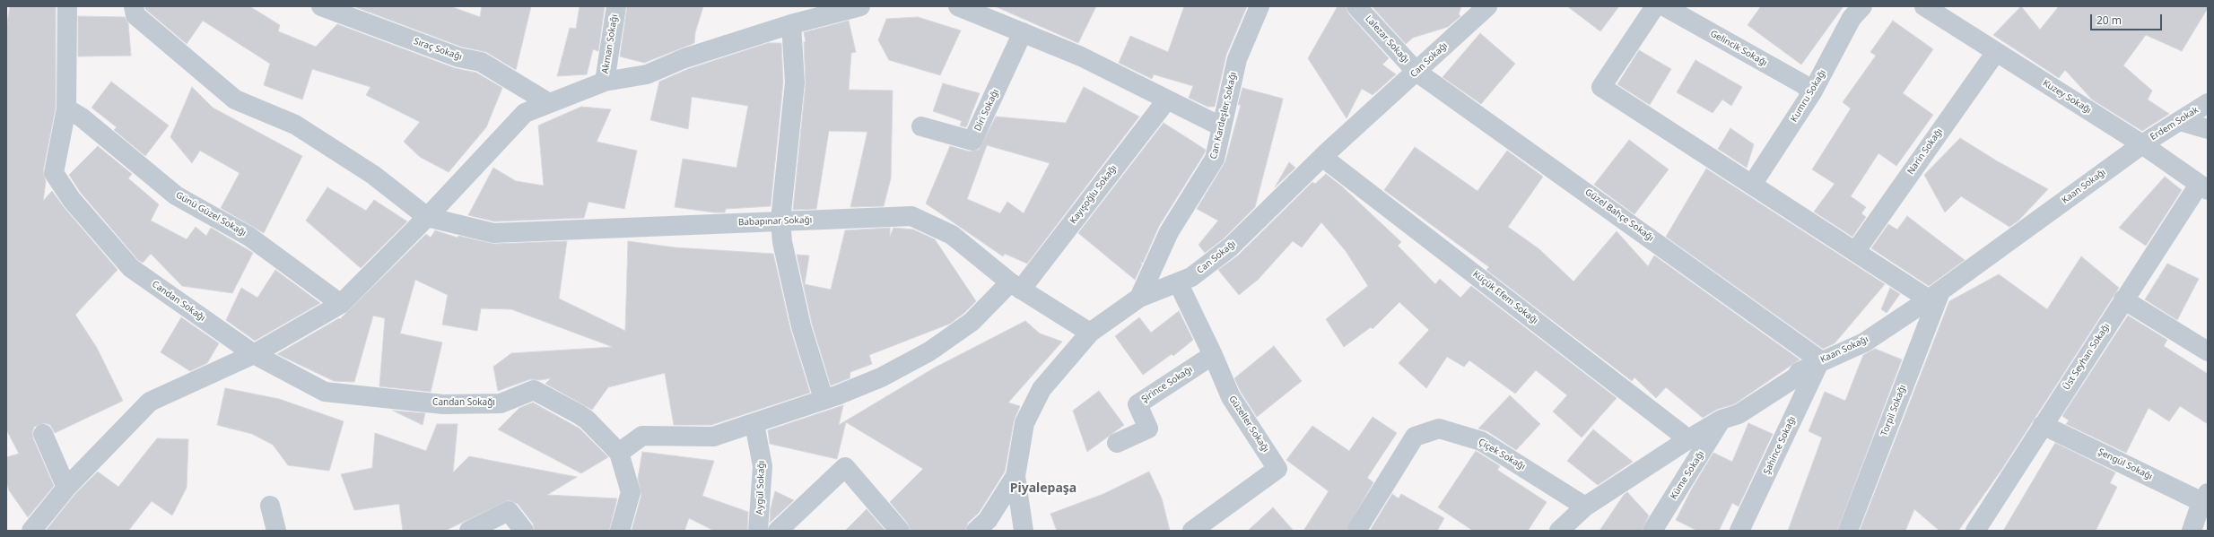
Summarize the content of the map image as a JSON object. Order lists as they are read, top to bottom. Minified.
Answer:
{"streets":{"street":["Lalezar Sokağı","Akman Sokağı","Gelincik Sokağı","Sıraç Sokağı","Can Sokağı","Kumru Sokağı","Kuzey Sokağı","Diri Sokağı","Can Kardeşler Sokağı","Erdem Sokak","Narin Sokağı","Kaan Sokağı","Kayışoğlu Sokağı","Günü Güzel Sokağı","Güzel Bahçe Sokağı","Babapınar Sokağı","Küçük Efem Sokağı","Candan Sokağı","Üst Seyhan Sokağı","Şirince Sokağı","Torpil Sokağı","Güzeller Sokağı","Şahince Sokağı","Çiçek Sokağı","Şengül Sokağı","Küme Sokağı","Aygül Sokağı"]},"crossings":[["Lalezar Sokağı","Can Sokağı"],["Lalezar Sokağı","Güzel Bahçe Sokağı"],["Gelincik Sokağı","Kumru Sokağı"],["Can Sokağı","Can Kardeşler Sokağı"],["Can Sokağı","Güzel Bahçe Sokağı"],["Can Sokağı","Babapınar Sokağı"],["Can Sokağı","Küçük Efem Sokağı"],["Can Sokağı","Güzeller Sokağı"],["Kuzey Sokağı","Erdem Sokak"],["Kuzey Sokağı","Narin Sokağı"],["Kuzey Sokağı","Kaan Sokağı"],["Kuzey Sokağı","Üst Seyhan Sokağı"],["Erdem Sokak","Kaan Sokağı"],["Kaan Sokağı","Güzel Bahçe Sokağı"],["Kaan Sokağı","Küçük Efem Sokağı"],["Kaan Sokağı","Torpil Sokağı"],["Kaan Sokağı","Şahince Sokağı"],["Kaan Sokağı","Çiçek Sokağı"],["Kaan Sokağı","Küme Sokağı"],["Kayışoğlu Sokağı","Babapınar Sokağı"],["Kayışoğlu Sokağı","Candan Sokağı"],["Kayışoğlu Sokağı","Aygül Sokağı"],["Günü Güzel Sokağı","Candan Sokağı"],["Güzel Bahçe Sokağı","Şahince Sokağı"],["Üst Seyhan Sokağı","Şengül Sokağı"],["Şirince Sokağı","Güzeller Sokağı"]],"districts":["Piyalepaşa"],"scale_bar":"20 m"}
